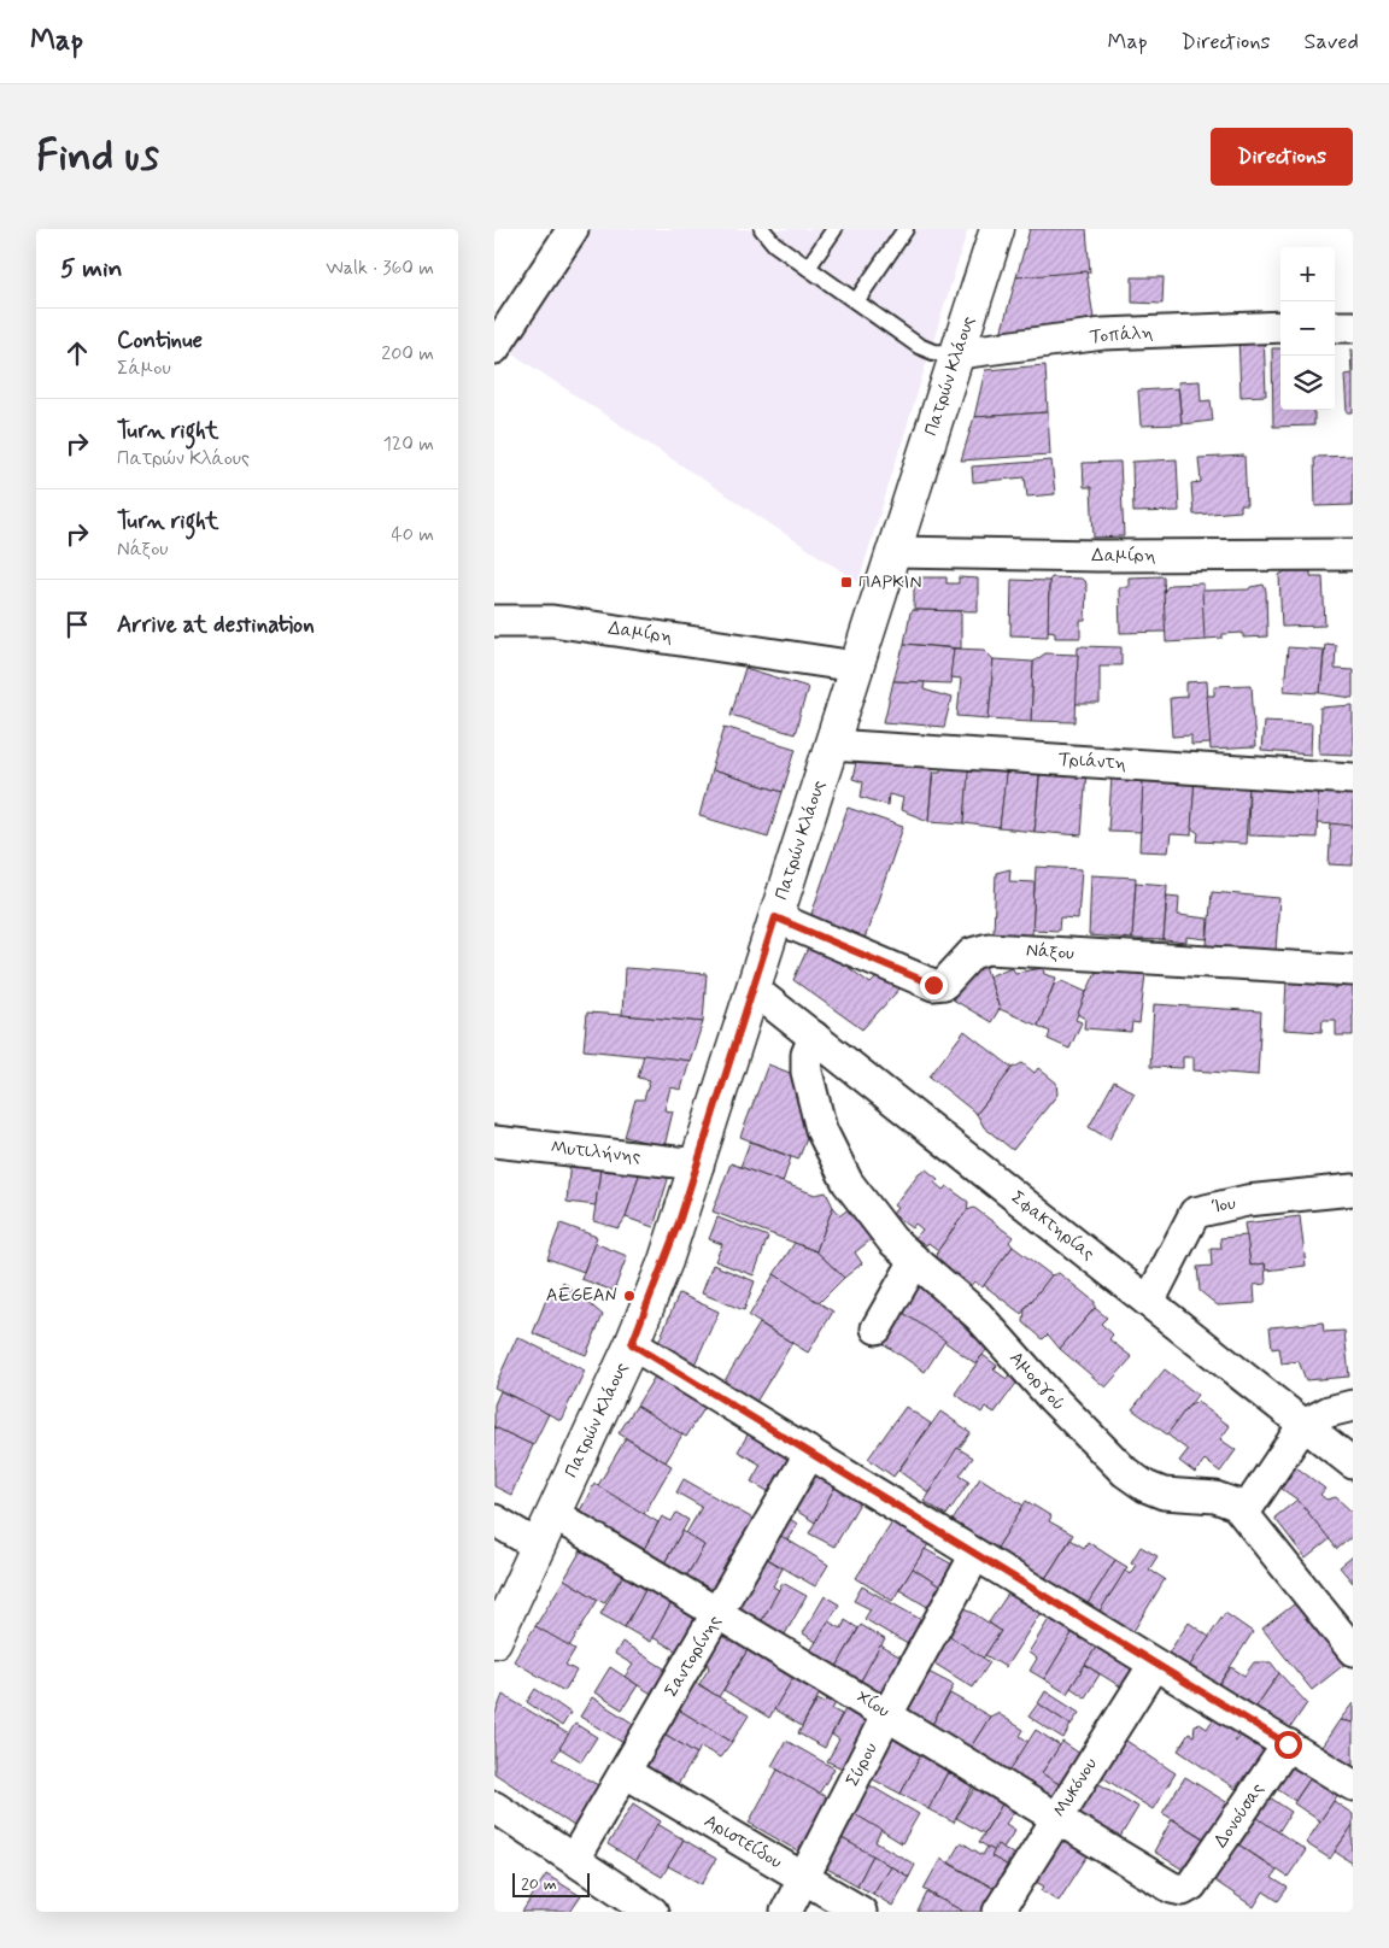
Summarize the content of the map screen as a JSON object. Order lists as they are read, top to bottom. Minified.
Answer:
{"streets":{"main road":["Πατρών Κλάους"],"street":["Τοπάλη","Δαμίρη","Τριάντη","Νάξου","Μυτιλήνης","Ίου","Σφακτηρίας","Αμοργού","Σαντορίνης","Χίου","Σύρου","Μυκόνου","Δονούσας","Αριστείδου"]},"crossings":[["Τοπάλη","Πατρών Κλάους"],["Πατρών Κλάους","Δαμίρη"],["Πατρών Κλάους","Τριάντη"],["Πατρών Κλάους","Νάξου"],["Πατρών Κλάους","Μυτιλήνης"],["Πατρών Κλάους","Σφακτηρίας"],["Πατρών Κλάους","Χίου"],["Ίου","Σφακτηρίας"],["Σφακτηρίας","Αμοργού"],["Σαντορίνης","Χίου"],["Σαντορίνης","Αριστείδου"],["Χίου","Σύρου"],["Χίου","Μυκόνου"],["Χίου","Δονούσας"],["Σύρου","Αριστείδου"]],"places":{"transit":["ΠΑΡΚΙΝ"],"other":["AEGEAN"]},"scale_bar":"20 m","page":{"header":"Map","nav":["Map","Directions","Saved"],"buttons":"Directions","title":"Find us","heading":["5 min","Walk · 360 m"],"map_buttons":["+","−"],"list":[["Continue","Σάμου","200 m"],["Turn right","Πατρών Κλάους","120 m"],["Turn right","Νάξου","40 m"],"Arrive at destination"],"scale":"20 m"}}
